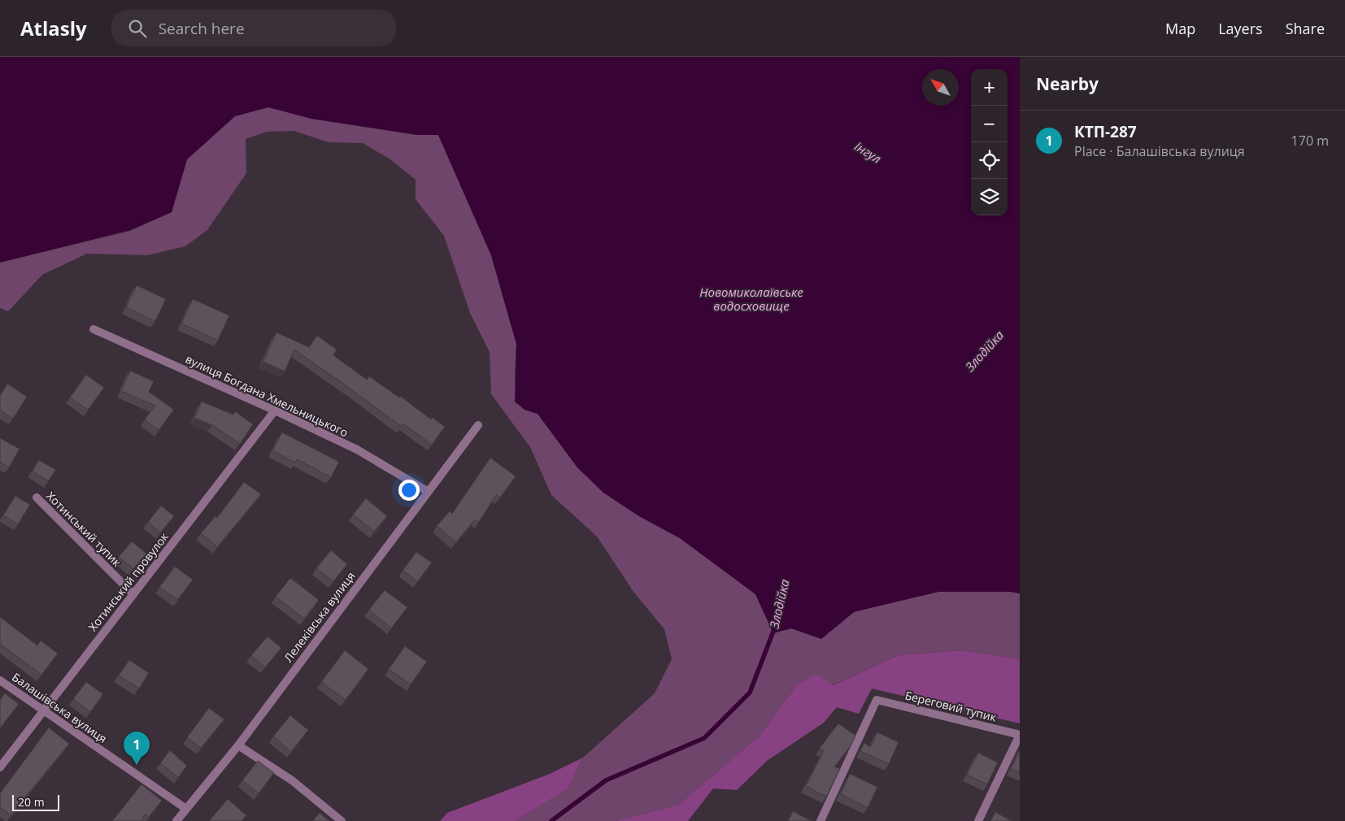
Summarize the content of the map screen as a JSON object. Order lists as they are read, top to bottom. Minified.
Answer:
{"streets":{"street":["вулиця Богдана Хмельницького","Хотинський тупик","Хотинський провулок","Лелеківська вулиця","Береговий тупик","Балашівська вулиця"]},"crossings":[["вулиця Богдана Хмельницького","Хотинський провулок"],["вулиця Богдана Хмельницького","Лелеківська вулиця"],["Хотинський тупик","Хотинський провулок"],["Хотинський провулок","Балашівська вулиця"],["Лелеківська вулиця","Балашівська вулиця"]],"water":["Інгул","Новомиколаївське водосховище","Злодійка"],"scale_bar":"20 m","north":"top left","page":{"header":"Atlasly","search":"Search here","nav":["Map","Layers","Share"],"heading":"Nearby","map_buttons":["+","−"],"list":[{"mark":"1","name":"КТП-287","note":"Place · Балашівська вулиця","value":"170 m"}],"pins":"1","scale":"20 m"}}
